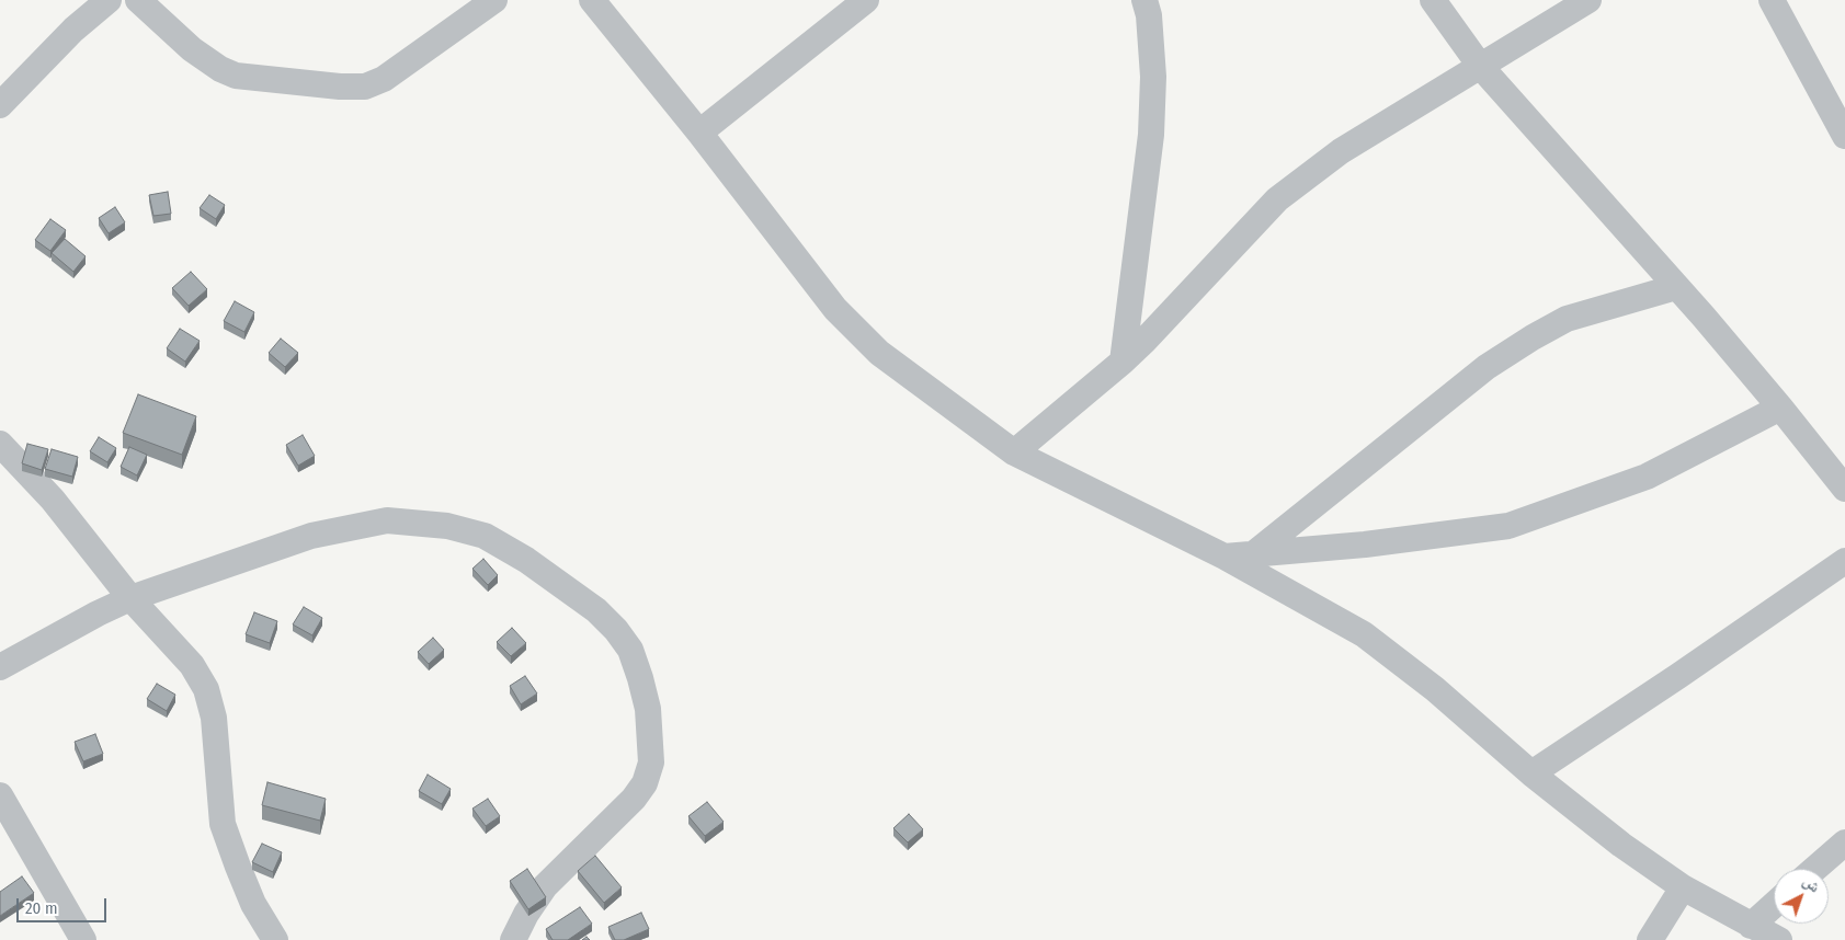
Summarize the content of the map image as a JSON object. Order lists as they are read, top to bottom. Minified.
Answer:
{"scale_bar":"20 m","north":"top right"}
